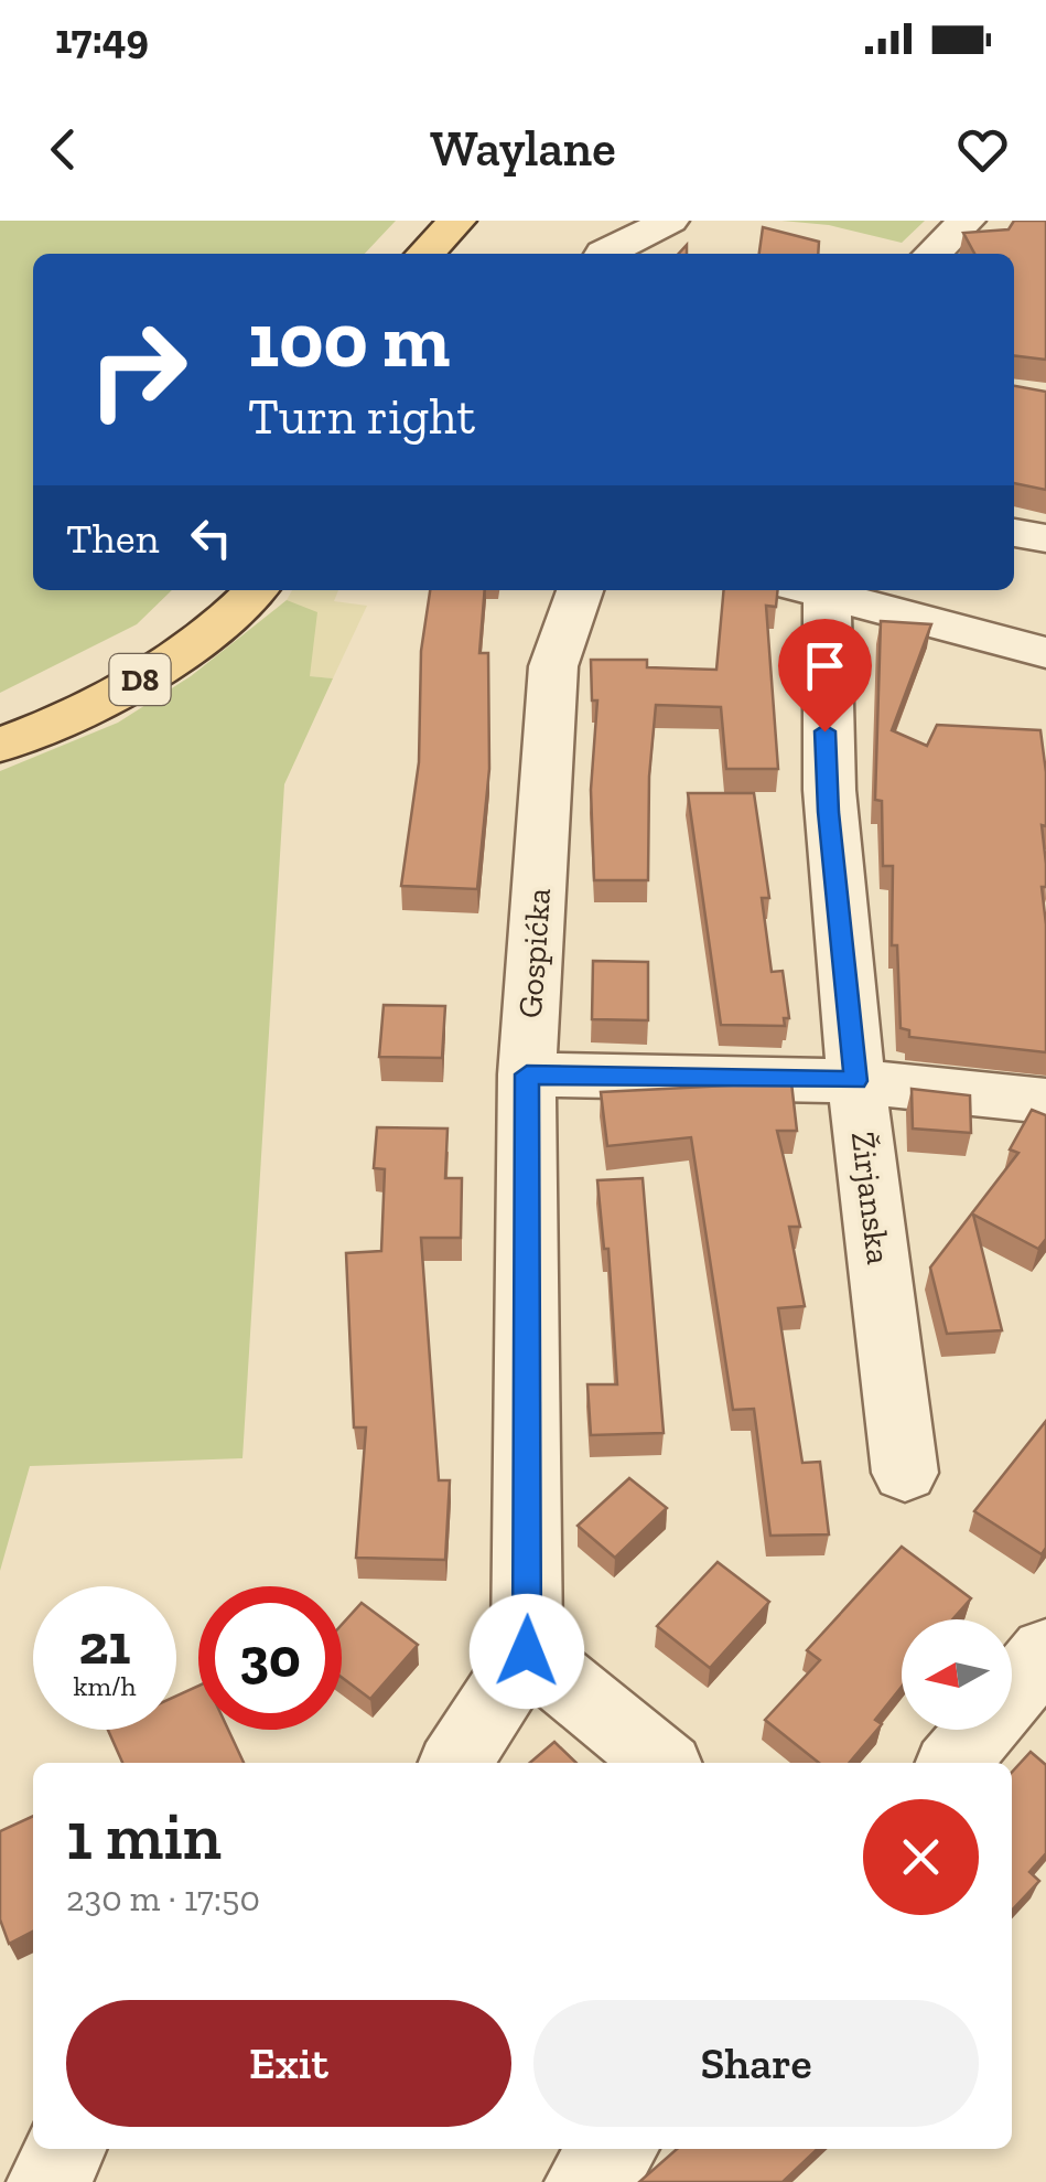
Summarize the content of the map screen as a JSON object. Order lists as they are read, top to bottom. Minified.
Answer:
{"streets":{"main road":["D8"],"street":["Gospićka","Žirjanska"]},"north":"left","page":{"status":"17:49","header":"Waylane","turn":["100 m","Turn right"],"then":"Then","speed":"21 km/h","limit":"30","heading":["1 min","230 m · 17:50"],"buttons":["Exit","Share"]}}
